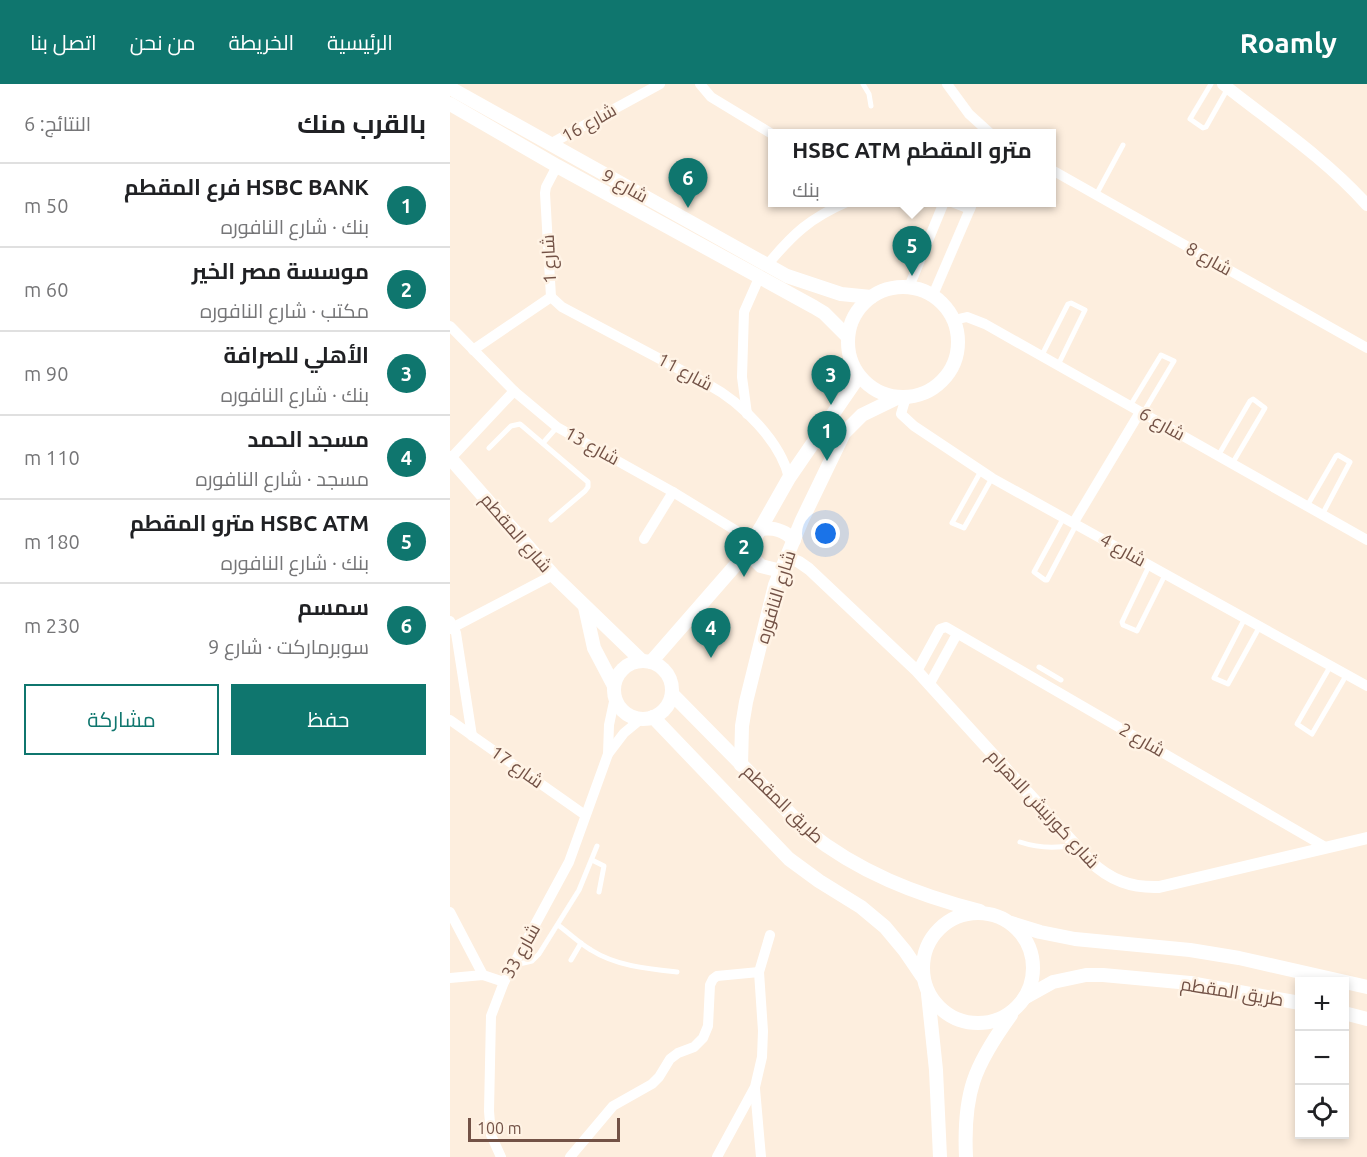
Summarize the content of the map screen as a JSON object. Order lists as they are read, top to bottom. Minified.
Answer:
{"streets":{"main road":["شارع 9","شارع المقطم","شارع النافوره","طريق المقطم"],"street":["شارع 16","شارع 1","شارع 8","شارع 11","شارع 6","شارع 13","شارع 4","شارع 2","شارع 17","شارع كورنيش الاهرام","شارع 33"]},"crossings":[["شارع 16","شارع 9"],["شارع 9","شارع 1"],["شارع 9","شارع 6"],["شارع 9","شارع 4"],["شارع 9","شارع النافوره"],["شارع 1","شارع 11"],["شارع 1","شارع 13"],["شارع 6","شارع 4"],["شارع 6","شارع النافوره"],["شارع المقطم","طريق المقطم"],["شارع المقطم","شارع 33"],["شارع 4","شارع النافوره"],["شارع النافوره","طريق المقطم"],["شارع النافوره","شارع كورنيش الاهرام"],["شارع 2","شارع كورنيش الاهرام"],["شارع 17","شارع 33"],["طريق المقطم","شارع 33"]],"scale_bar":"100 m","page":{"header":"Roamly","nav":["الرئيسية","الخريطة","من نحن","اتصل بنا"],"heading":["بالقرب منك","النتائج: 6"],"popup":["HSBC ATM مترو المقطم","بنك"],"pins":["6","5","3","1","2","4"],"list":[{"mark":"1","name":"HSBC BANK فرع المقطم","note":"بنك · شارع النافوره","value":"50 m"},{"mark":"2","name":"موسسة مصر الخير","note":"مكتب · شارع النافوره","value":"60 m"},{"mark":"3","name":"الأهلي للصرافة","note":"بنك · شارع النافوره","value":"90 m"},{"mark":"4","name":"مسجد الحمد","note":"مسجد · شارع النافوره","value":"110 m"},{"mark":"5","name":"HSBC ATM مترو المقطم","note":"بنك · شارع النافوره","value":"180 m"},{"mark":"6","name":"سمسم","note":"سوبرماركت · شارع 9","value":"230 m"}],"buttons":["حفظ","مشاركة"],"map_buttons":["+","−"],"scale":"100 m"}}
